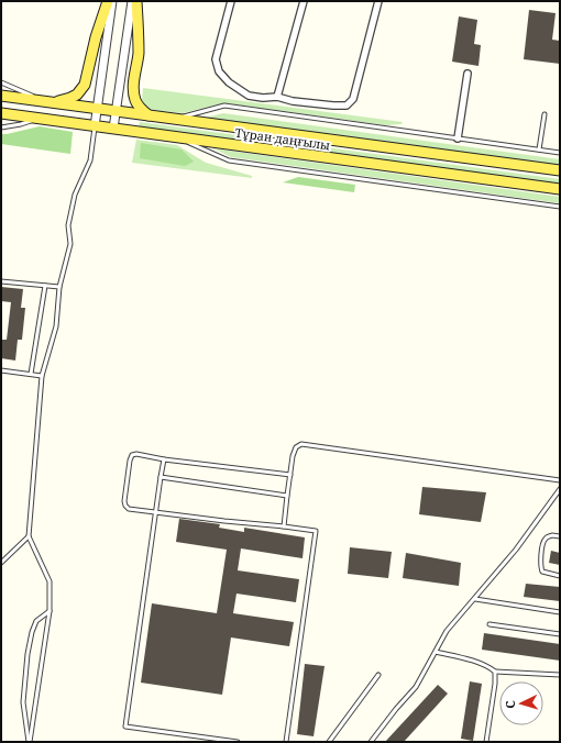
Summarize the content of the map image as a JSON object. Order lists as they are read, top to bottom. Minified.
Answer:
{"streets":{"main road":["Тұран даңғылы"]},"north":"left"}
